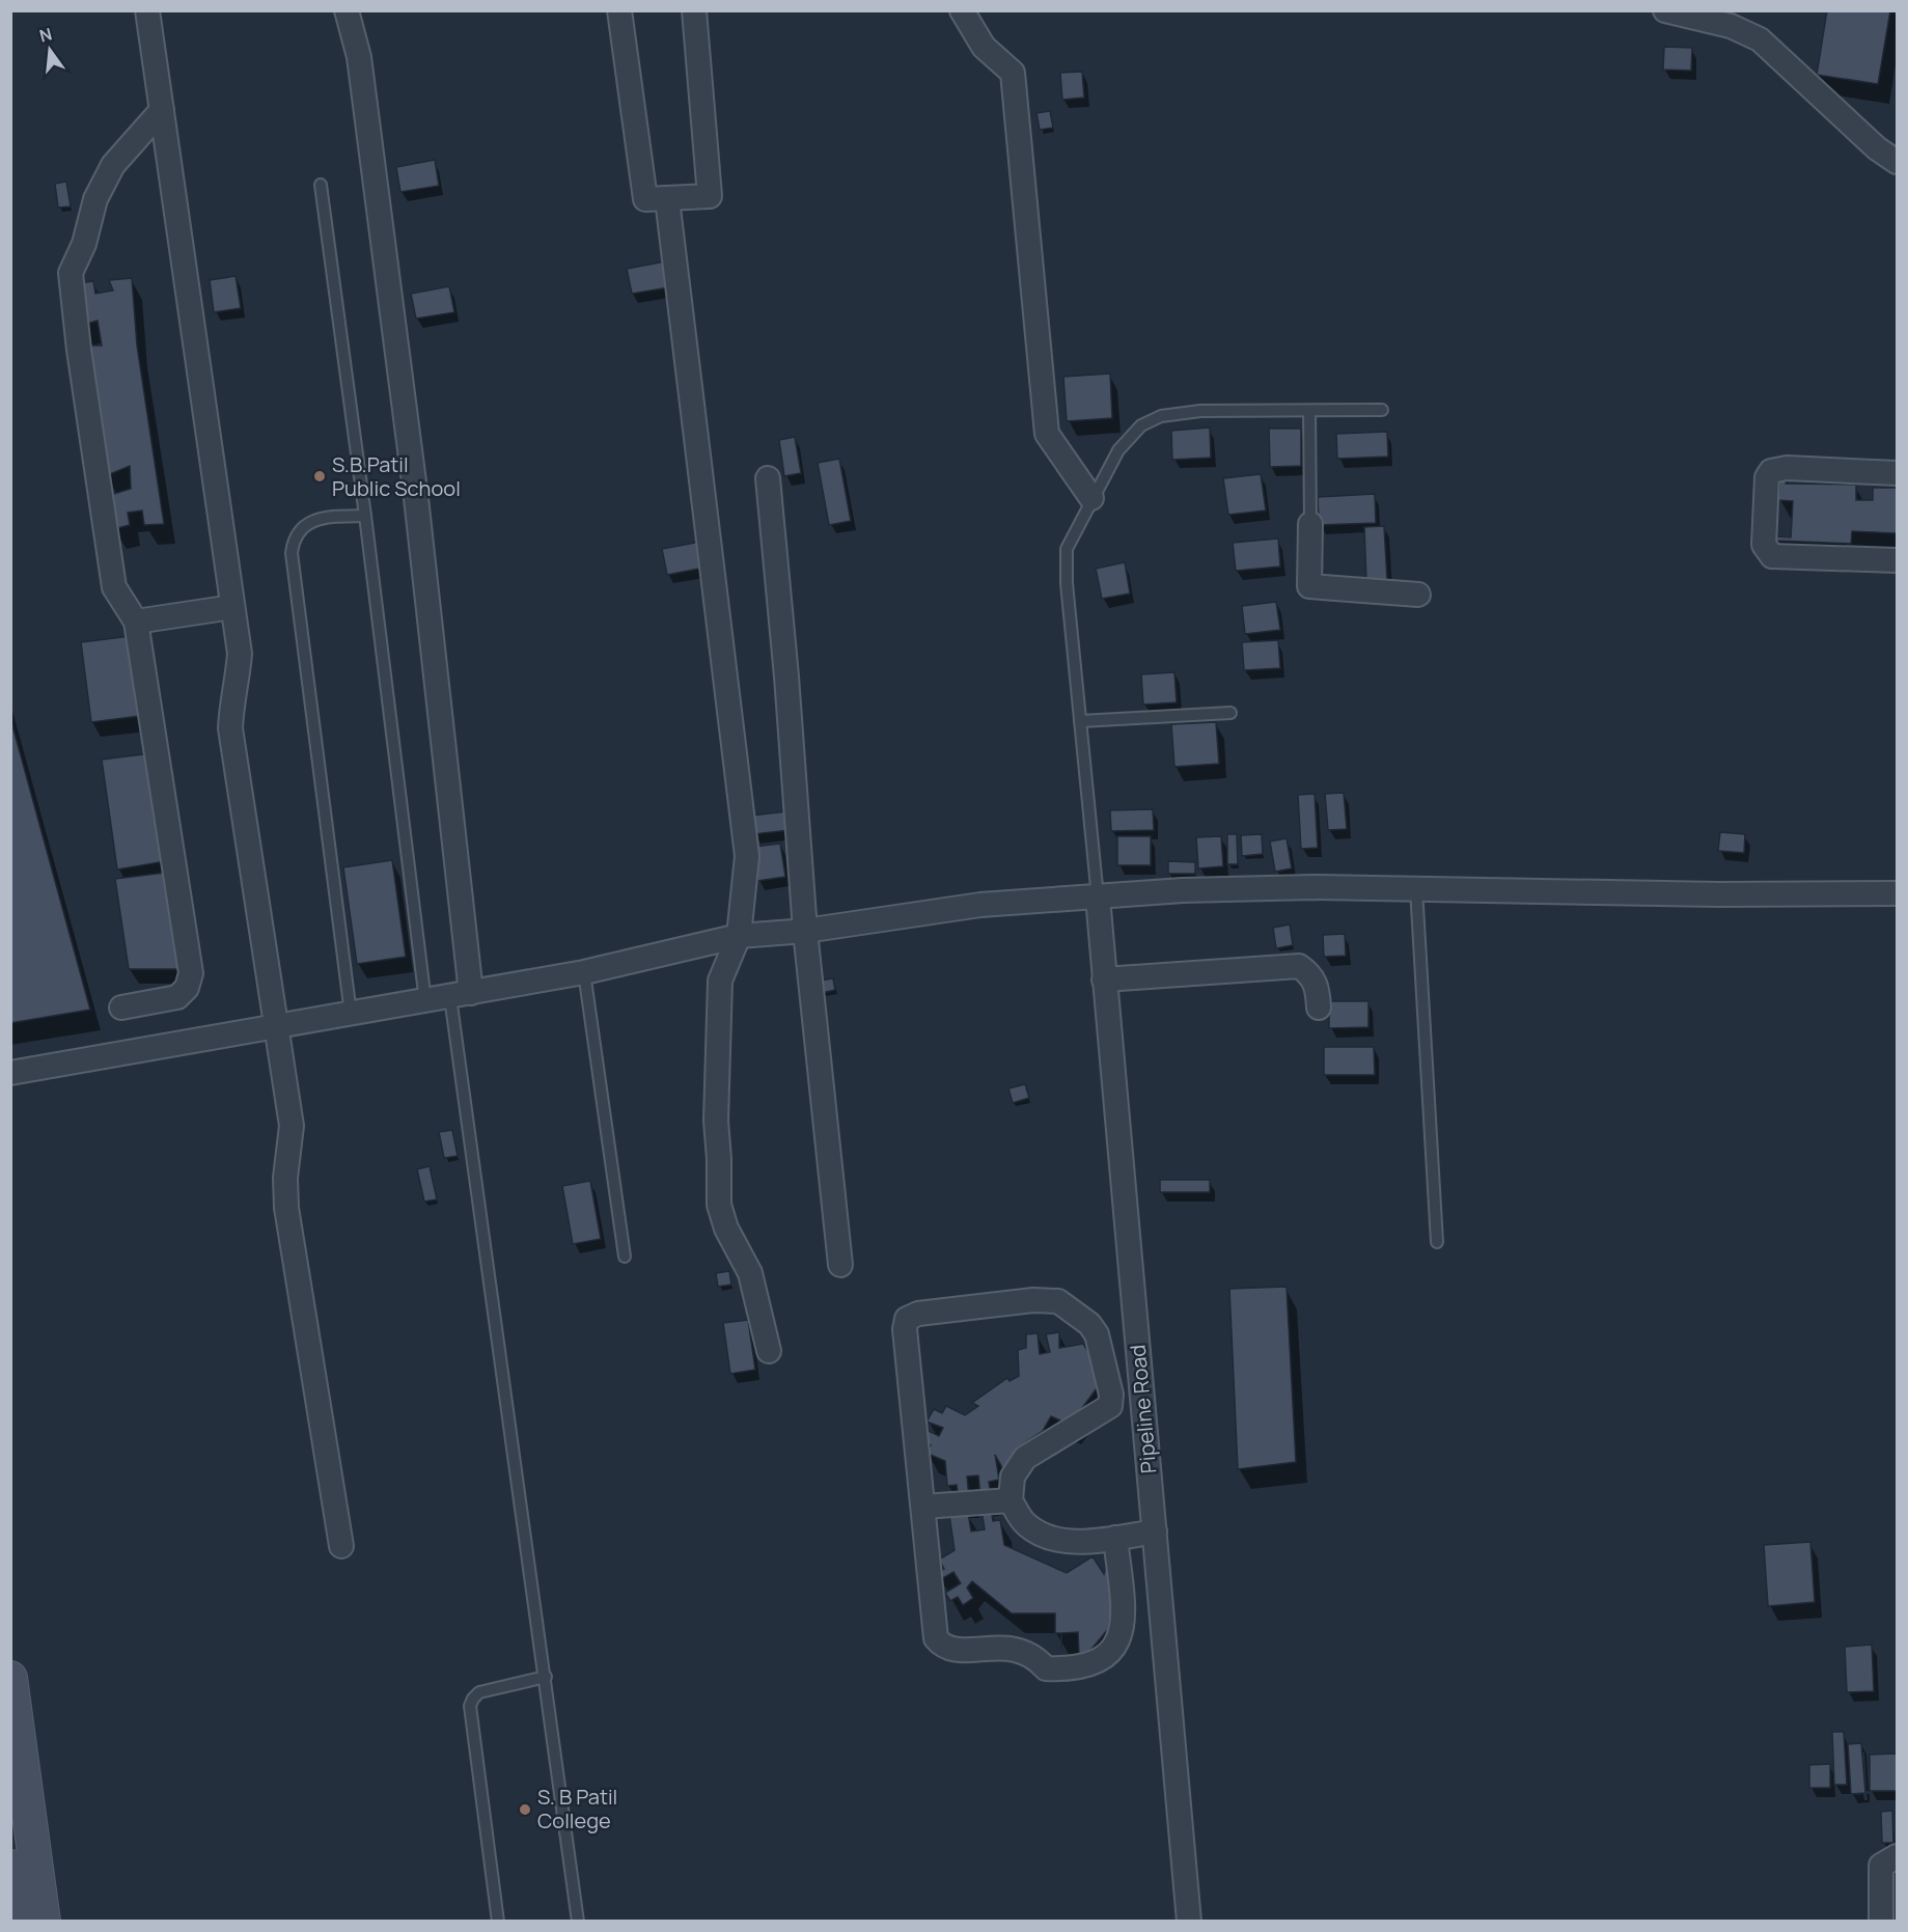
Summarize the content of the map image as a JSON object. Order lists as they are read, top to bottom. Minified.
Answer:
{"streets":{"street":["Pipeline Road"]},"places":["S.B.Patil Public School","S. B Patil College"],"north":"top"}
